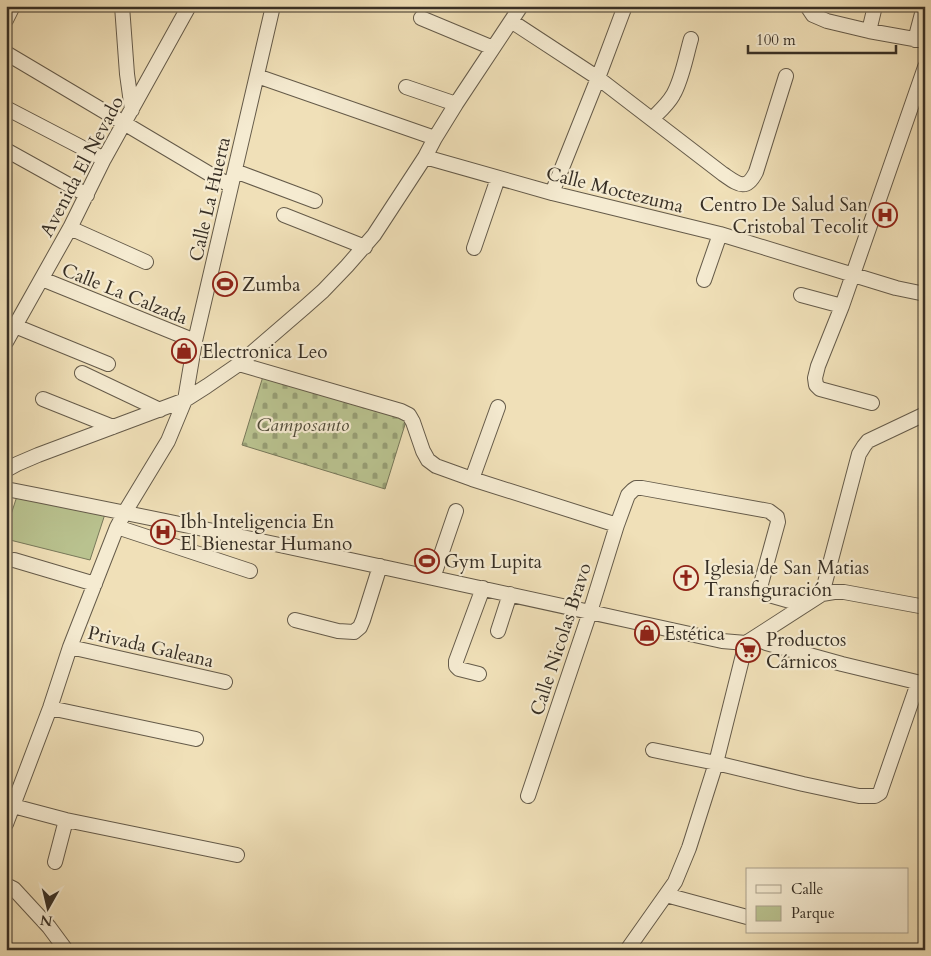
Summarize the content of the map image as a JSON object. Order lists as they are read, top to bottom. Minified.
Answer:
{"streets":{"street":["Avenida El Nevado","Calle Moctezuma","Calle La Huerta","Calle La Calzada","Calle Nicolas Bravo","Privada Galeana"]},"crossings":[["Avenida El Nevado","Calle La Calzada"],["Calle La Huerta","Calle La Calzada"],["Calle La Huerta","Privada Galeana"]],"parks":["Camposanto"],"places":{"hospital":["Centro De Salud San Cristobal Tecolit","Ibh Inteligencia En El Bienestar Humano"],"sports":["Zumba","Gym Lupita"],"shop":["Electronica Leo","Estética"],"church":["Iglesia de San Matias Transfiguración"],"supermarket":["Productos Cárnicos"]},"legend":["Calle","Parque"],"scale_bar":"100 m","north":"bottom"}
